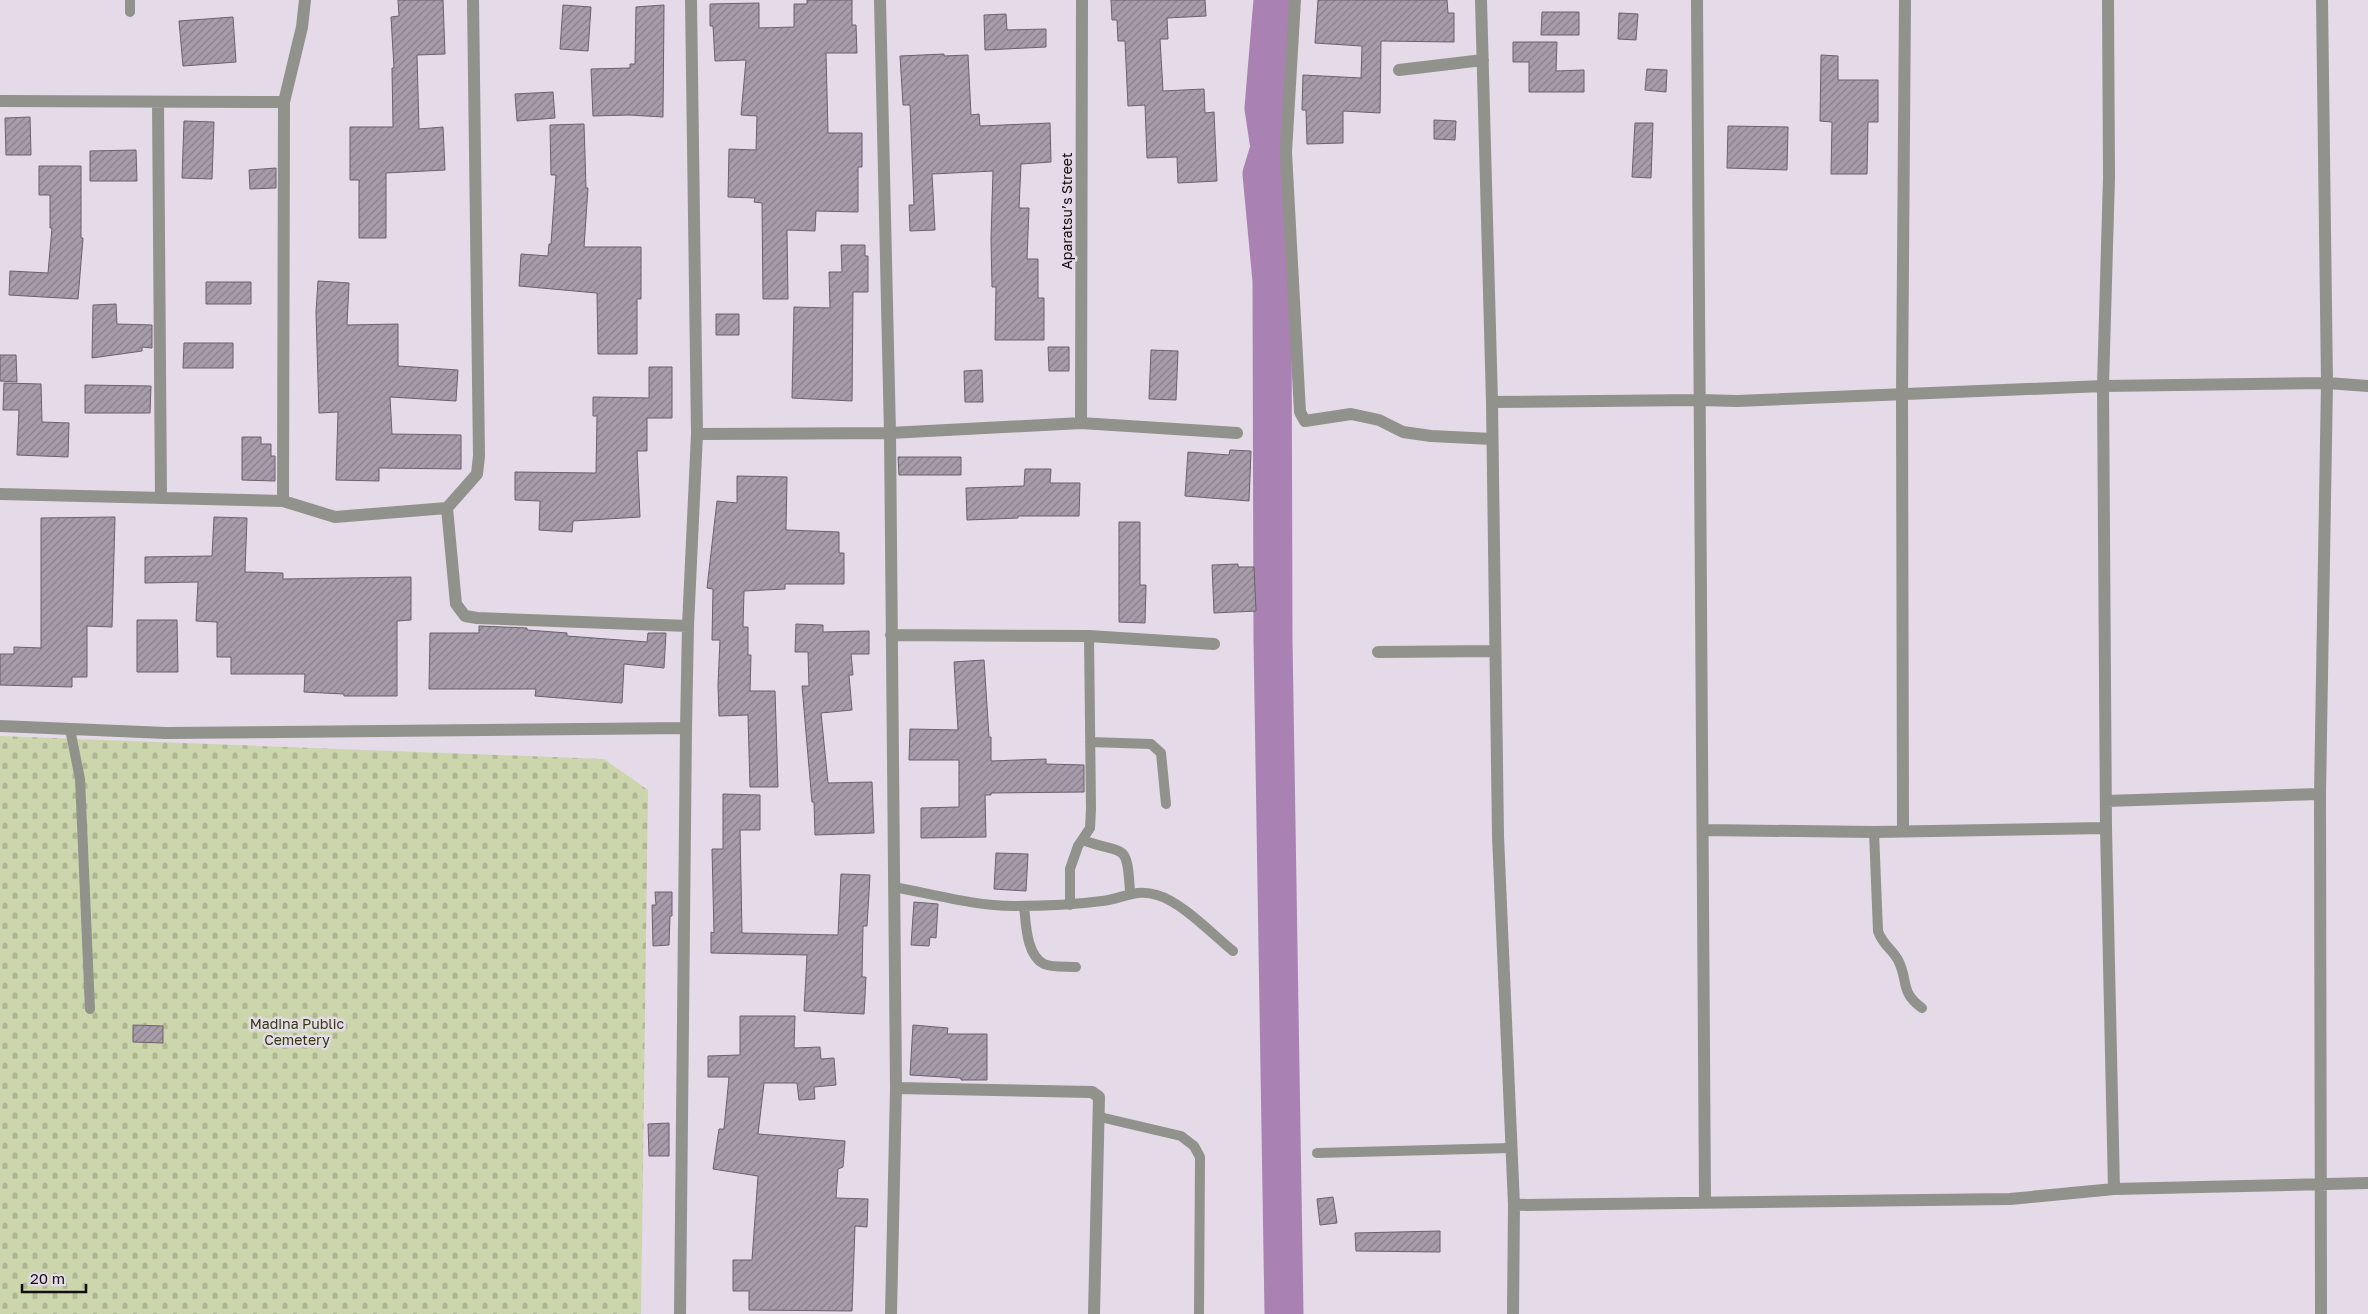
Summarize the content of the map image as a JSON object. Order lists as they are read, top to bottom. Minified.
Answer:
{"streets":{"street":["Aparatsu’s Street"]},"parks":["Madina Public Cemetery"],"scale_bar":"20 m"}
